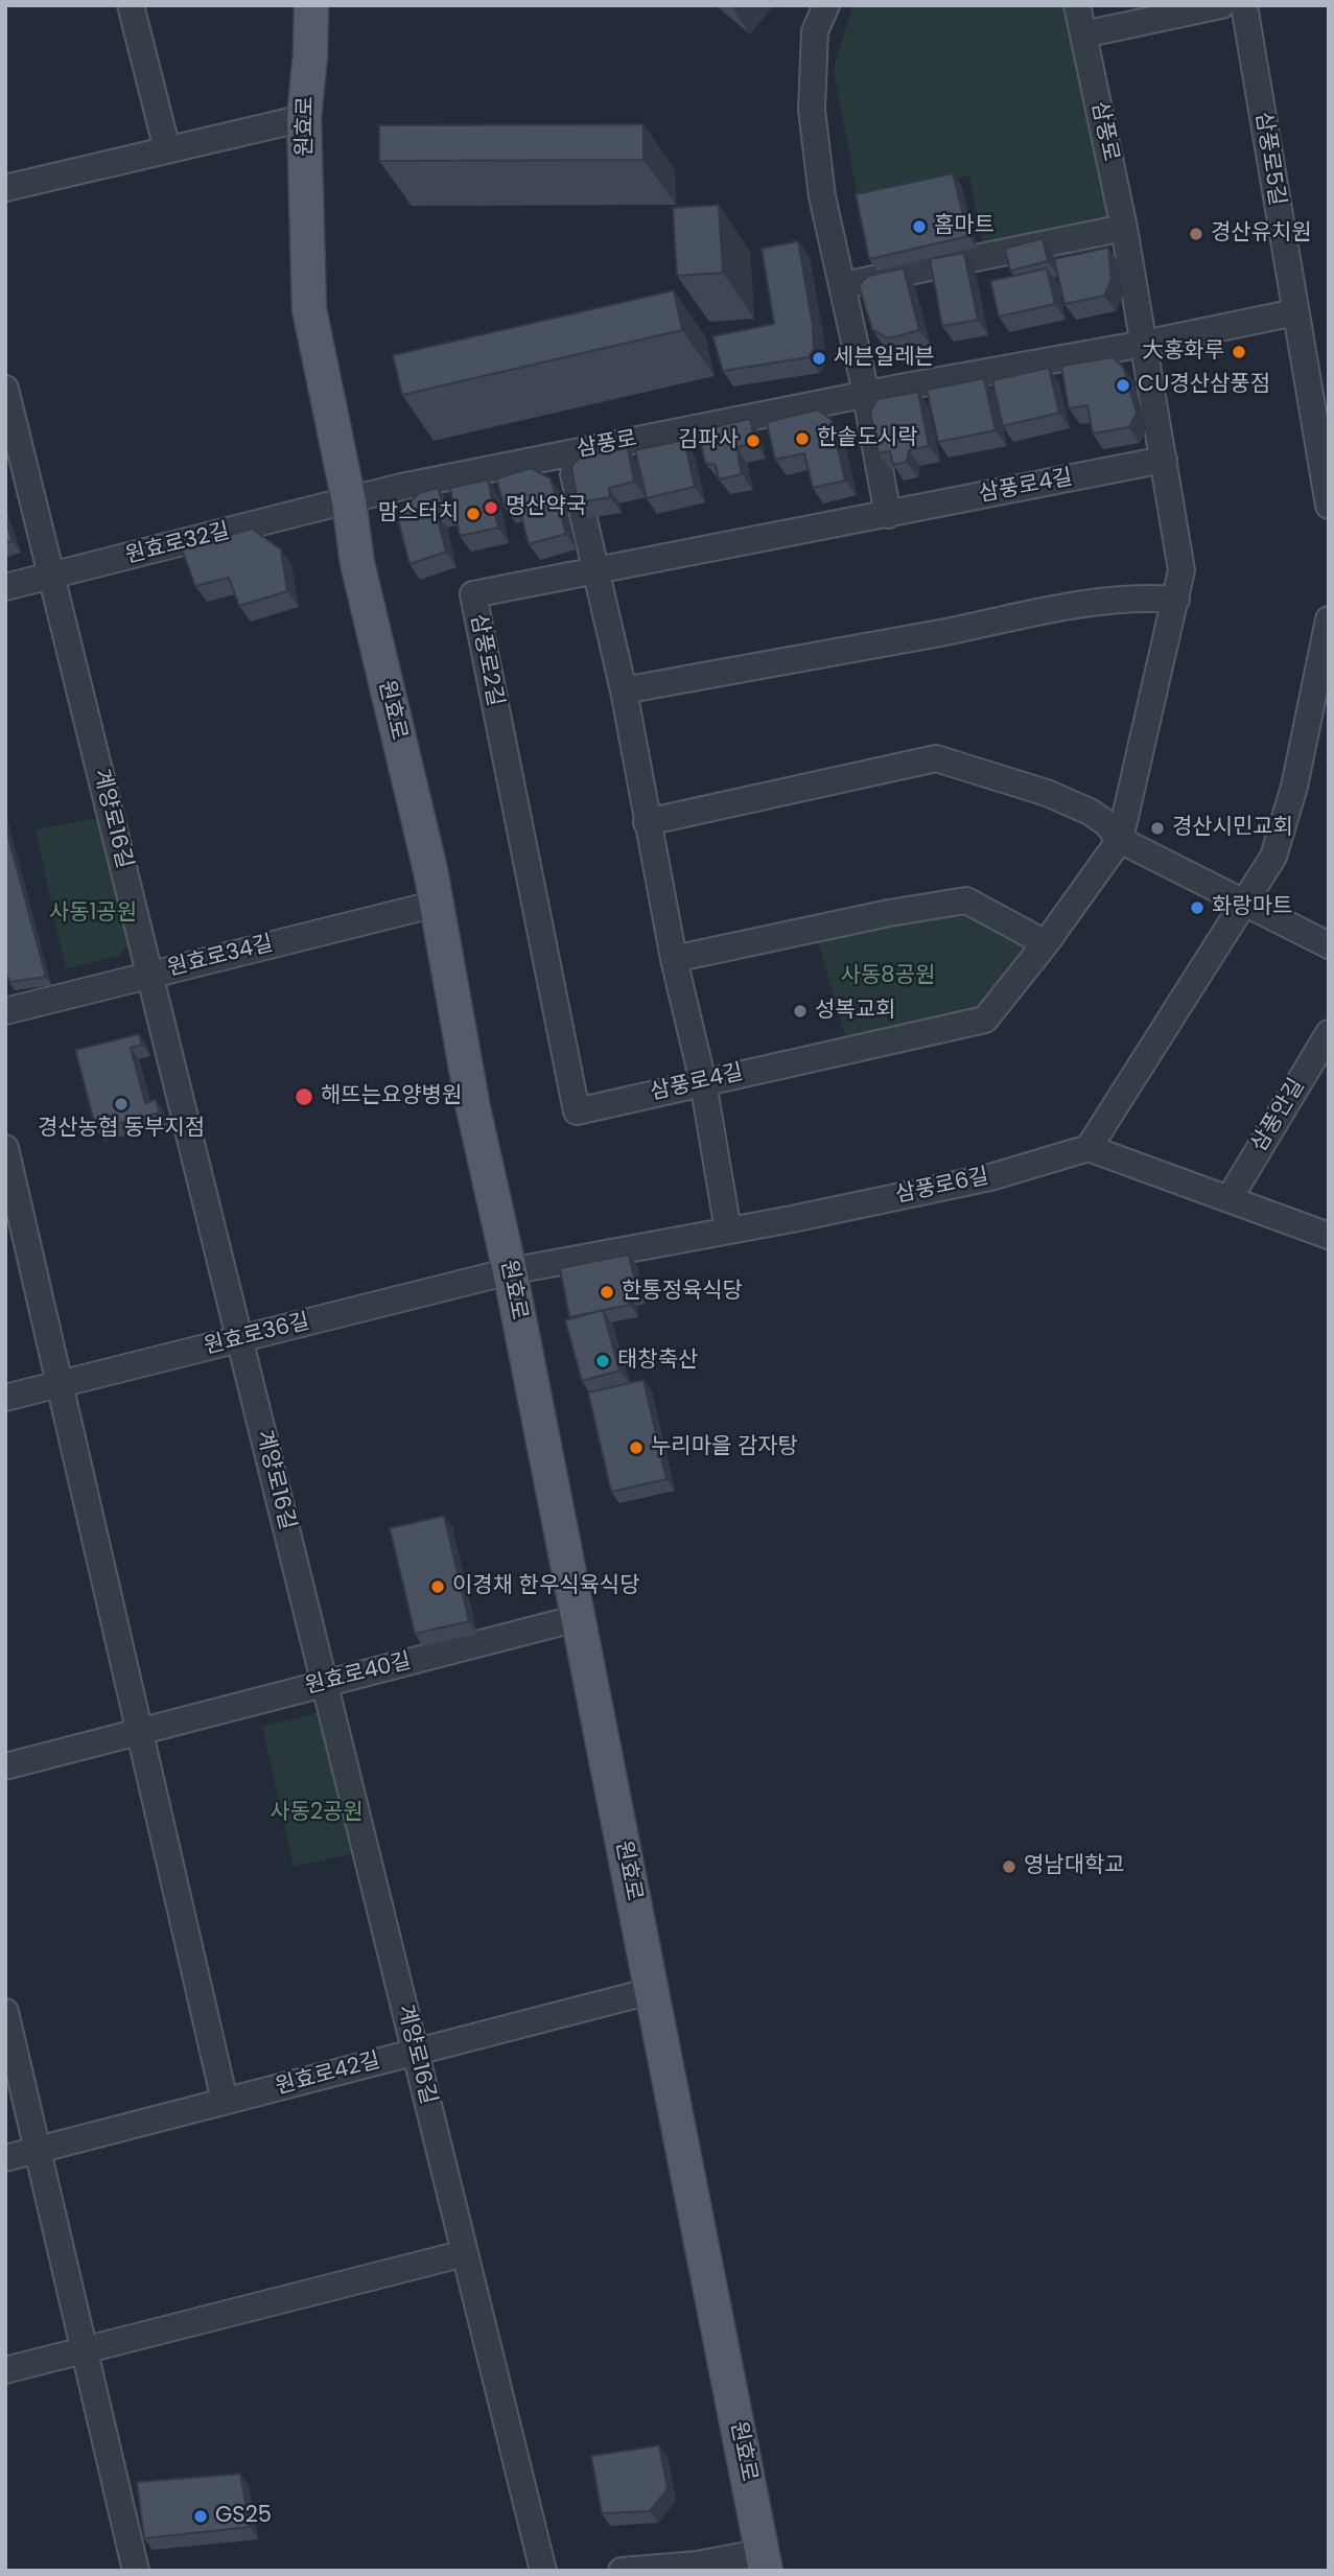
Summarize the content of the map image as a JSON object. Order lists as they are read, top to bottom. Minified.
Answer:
{"streets":{"main road":["원효로"],"street":["삼풍로","삼풍로5길","삼풍로4길","원효로32길","삼풍로2길","계양로16길","원효로34길","삼풍안길","삼풍로6길","원효로36길","원효로40길","원효로42길"]},"crossings":[["원효로","삼풍로"],["원효로","원효로32길"],["원효로","원효로34길"],["원효로","삼풍로6길"],["원효로","원효로36길"],["원효로","원효로40길"],["원효로","원효로42길"],["삼풍로","삼풍로5길"],["삼풍로","삼풍로4길"],["삼풍로","원효로32길"],["삼풍로4길","삼풍로2길"],["원효로32길","계양로16길"],["계양로16길","원효로34길"],["계양로16길","원효로36길"],["계양로16길","원효로40길"],["계양로16길","원효로42길"],["삼풍로6길","원효로36길"]],"parks":["사동1공원","사동8공원","사동2공원"],"places":["홈마트","경산유치원","大홍화루","세븐일레븐","CU경산삼풍점","한솥도시락","김파사","명산약국","맘스터치","경산시민교회","화랑마트","성복교회","해뜨는요양병원","경산농협 동부지점","한통정육식당","태창축산","누리마을 감자탕","이경채 한우식육식당","영남대학교","GS25"]}
